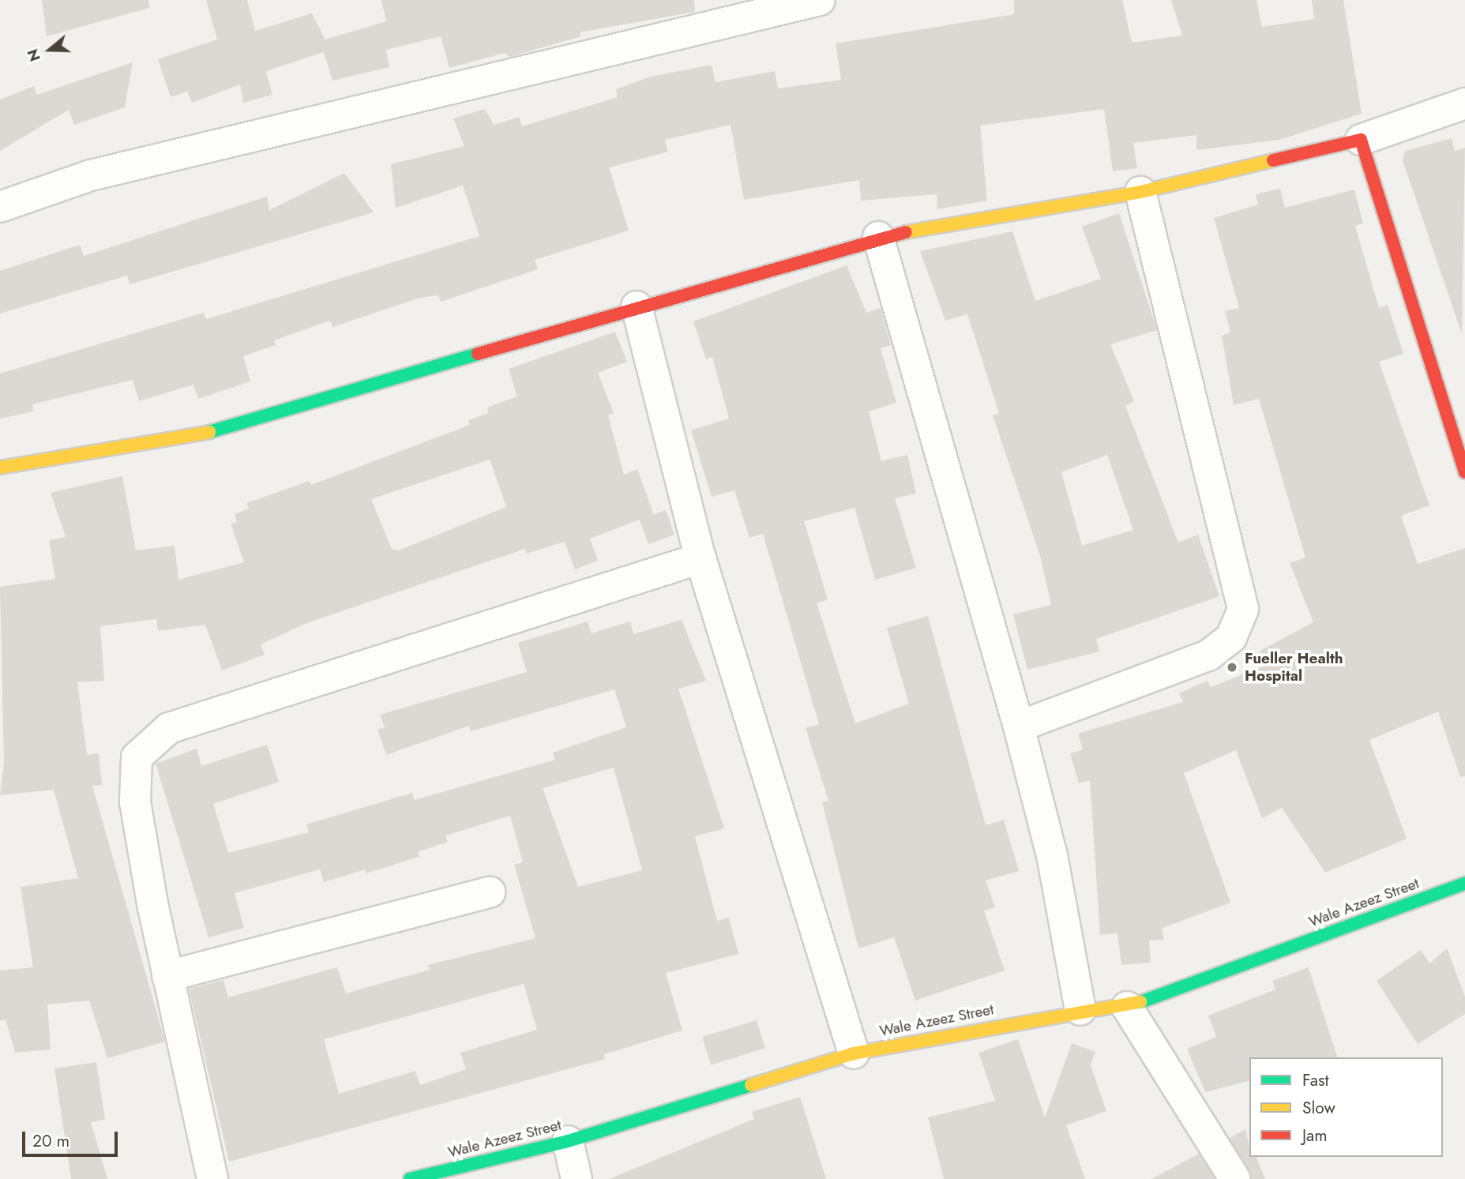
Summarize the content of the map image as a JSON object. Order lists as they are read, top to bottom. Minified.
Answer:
{"streets":{"street":["Wale Azeez Street"]},"places":["Fueller Health Hospital"],"legend":["Fast","Slow","Jam"],"scale_bar":"20 m","north":"left"}
